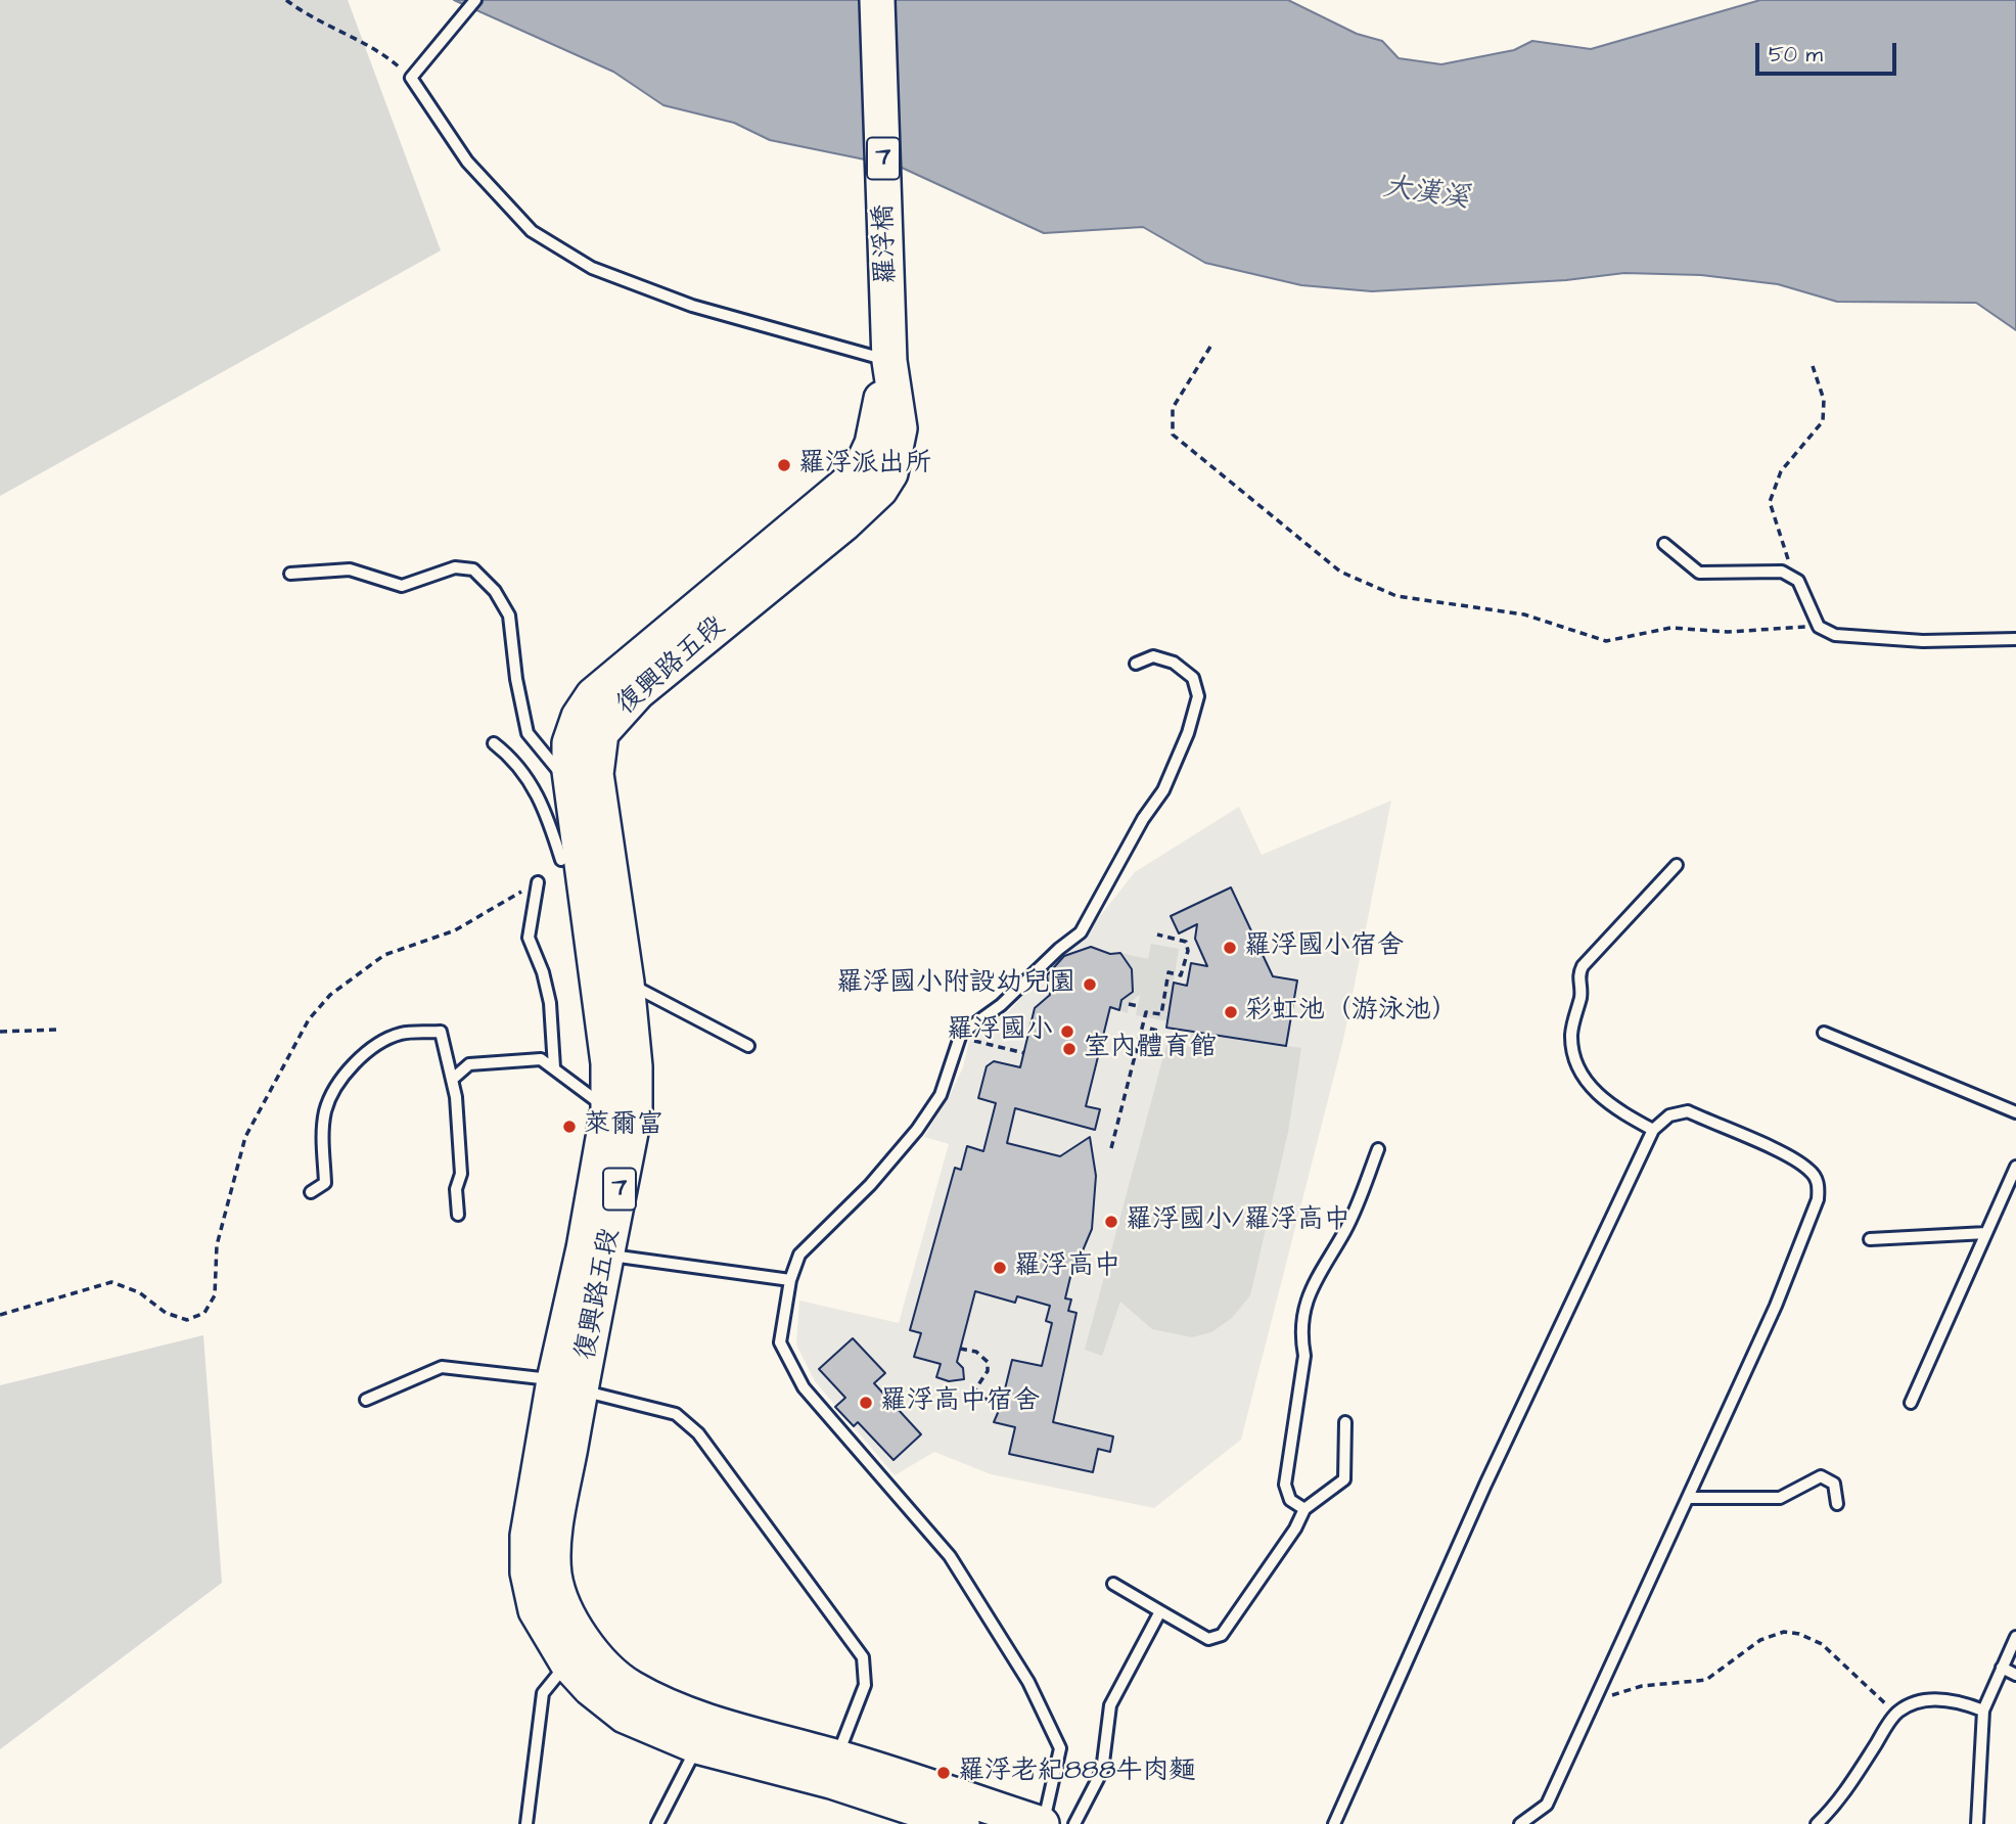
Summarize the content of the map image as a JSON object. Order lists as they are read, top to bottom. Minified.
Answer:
{"streets":{"main road":["7","羅浮橋","復興路五段"]},"crossings":[["羅浮橋","復興路五段"]],"water":["大漢溪"],"places":["羅浮派出所","羅浮國小宿舍","羅浮國小附設幼兒園","彩虹池（游泳池）","羅浮國小","室內體育館","萊爾富","羅浮國小/羅浮高中","羅浮高中","羅浮高中宿舍","羅浮老紀888牛肉麵"],"scale_bar":"50 m"}
